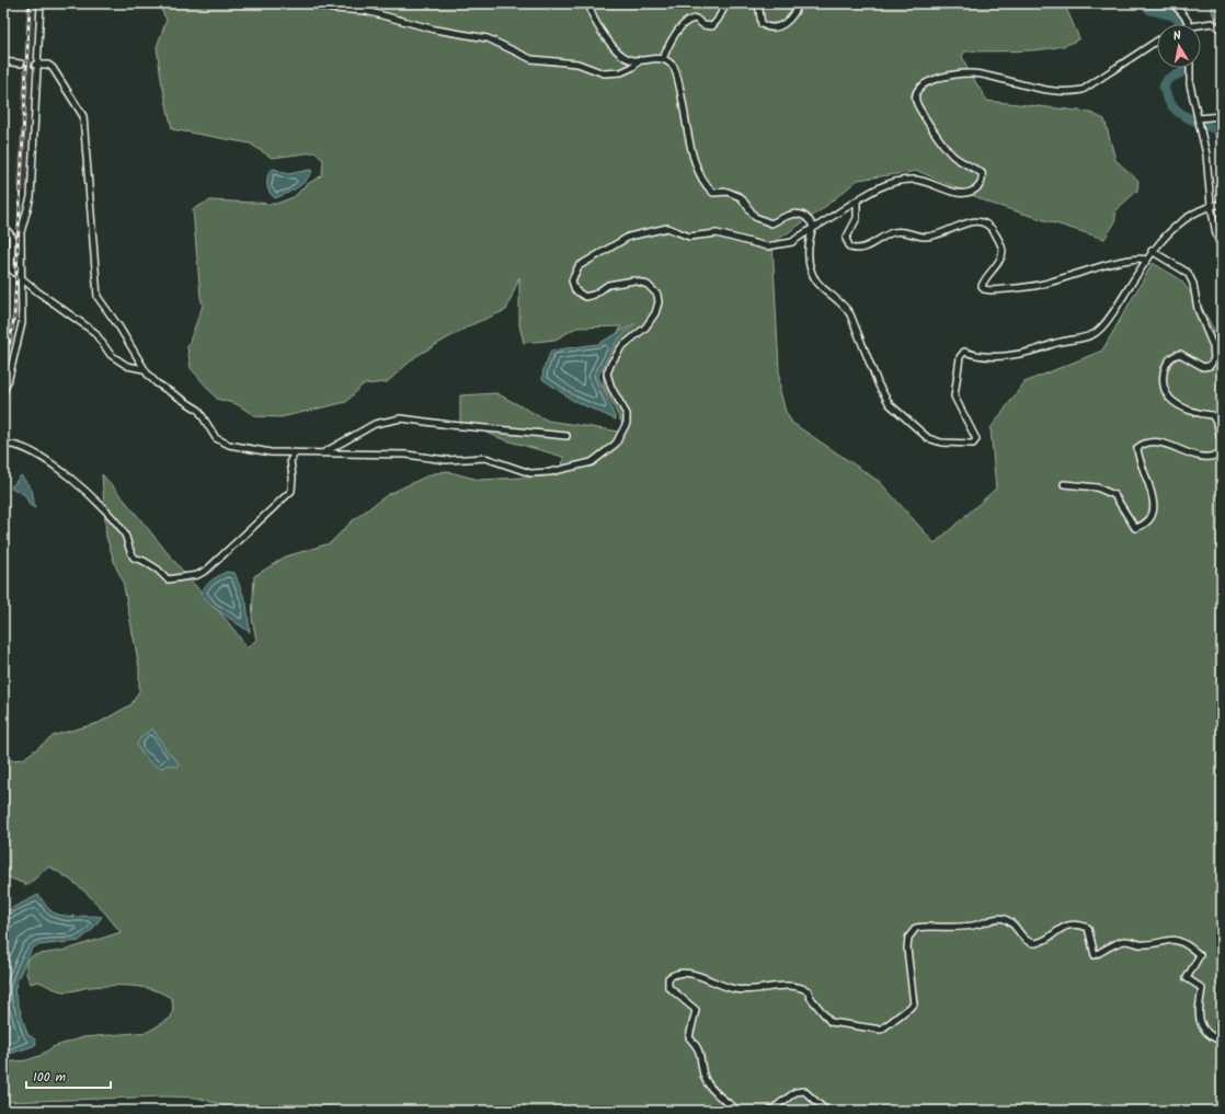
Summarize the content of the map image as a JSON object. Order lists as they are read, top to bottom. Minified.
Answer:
{"scale_bar":"100 m","north":"top"}
